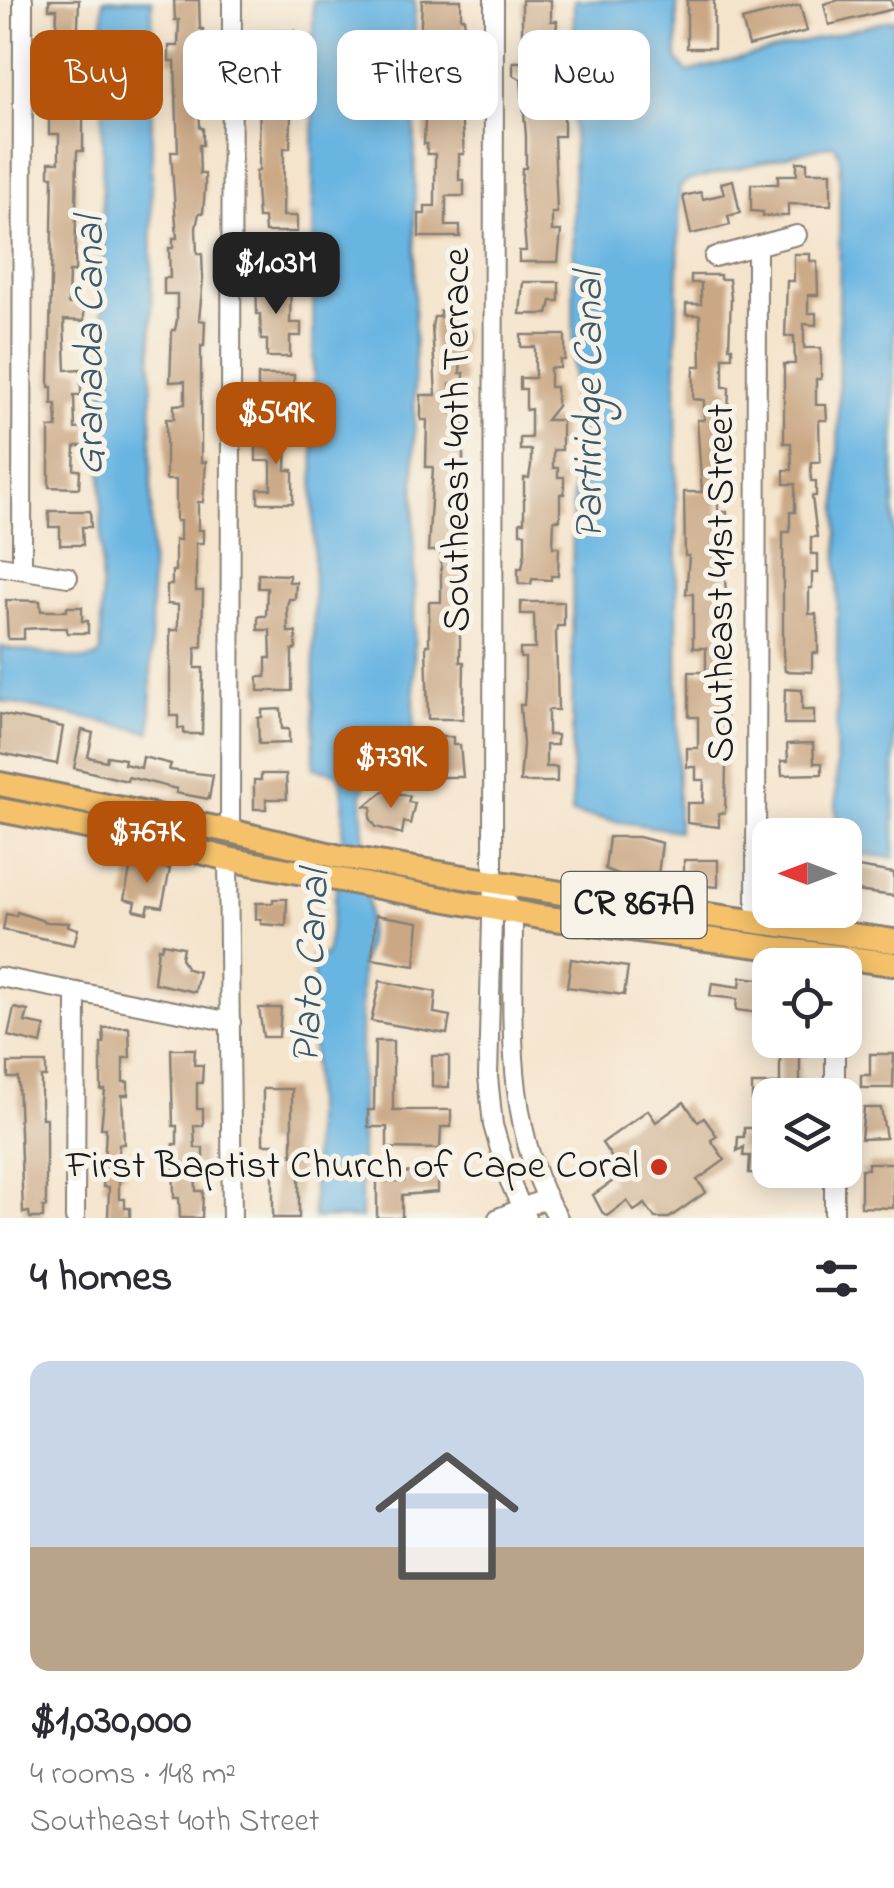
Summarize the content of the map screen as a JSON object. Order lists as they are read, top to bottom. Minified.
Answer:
{"streets":{"main road":["CR 867A"],"street":["Southeast 40th Terrace","Southeast 41st Street"]},"crossings":[["Southeast 40th Terrace","CR 867A"]],"water":["Granada Canal","Partiridge Canal","Plato Canal"],"places":["First Baptist Church of Cape Coral"],"north":"left","page":{"chip":["Buy","Rent","Filters","New"],"price":["$1.03M","$549K","$739K","$767K"],"heading":"4 homes","list":[{"name":"$1,030,000","note":"4 rooms · 148 m² · Southeast 40th Street"}]}}
